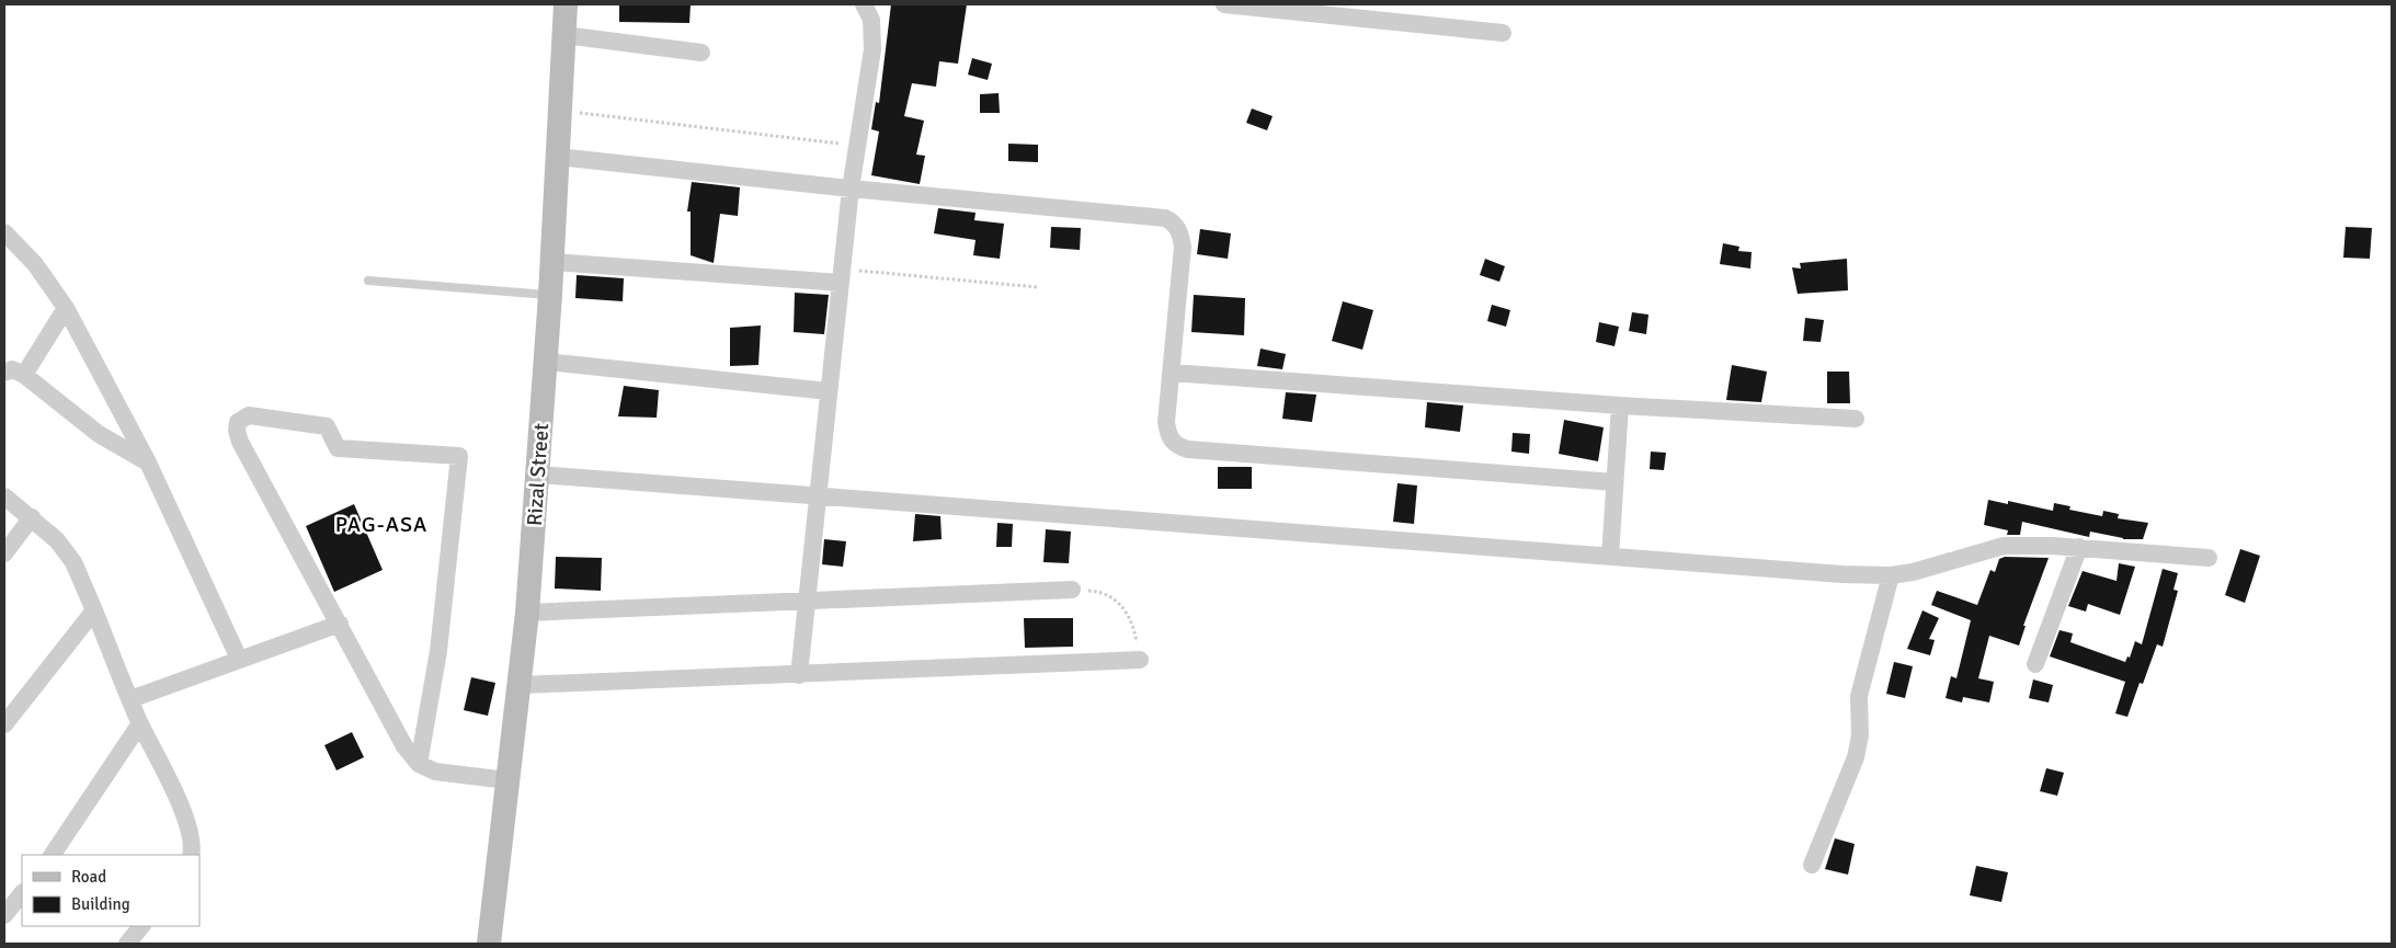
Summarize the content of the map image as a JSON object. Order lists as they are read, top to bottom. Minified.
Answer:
{"streets":{"street":["Rizal Street"]},"districts":["PAG-ASA"],"legend":["Road","Building"]}
